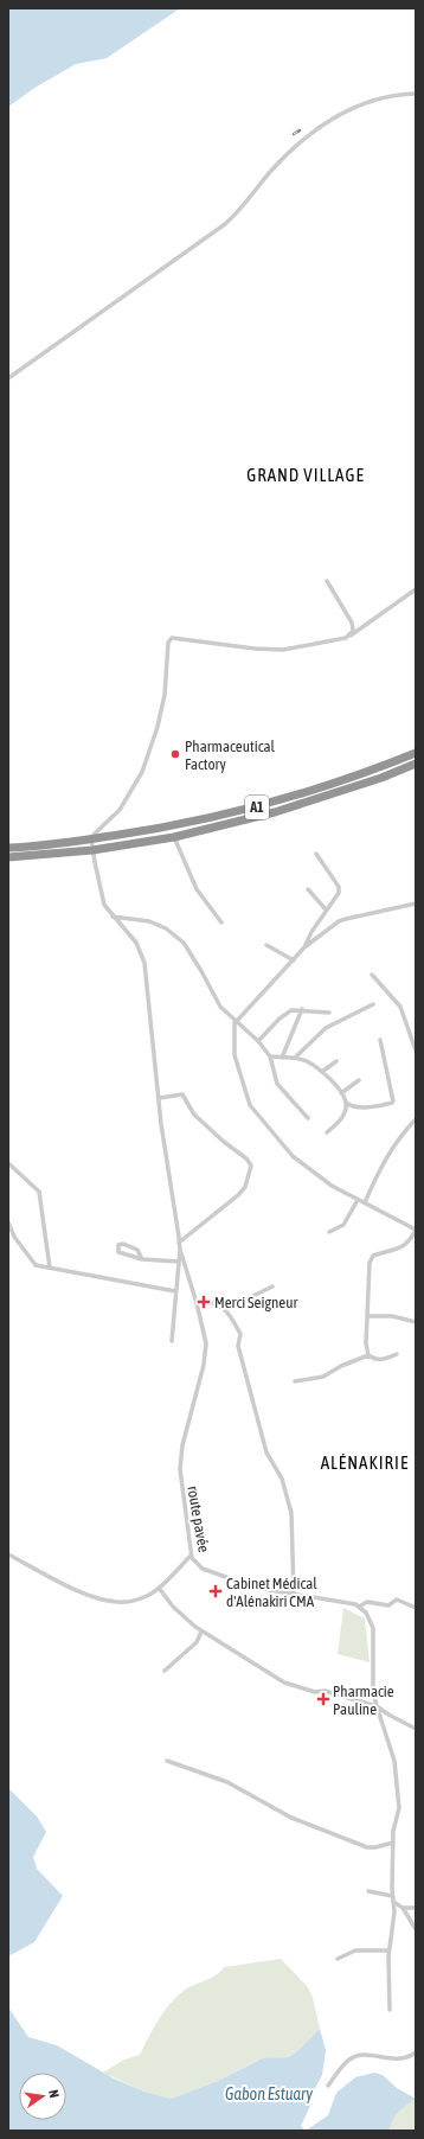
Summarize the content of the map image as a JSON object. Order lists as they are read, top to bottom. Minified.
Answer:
{"streets":{"highway":["A1"],"street":["route pavée"]},"districts":["GRAND VILLAGE","ALÉNAKIRIE"],"water":["Gabon Estuary"],"places":{"other":["Pharmaceutical Factory"],"health":["Merci Seigneur","Cabinet Médical d'Alénakiri CMA","Pharmacie Pauline"]},"north":"right"}
